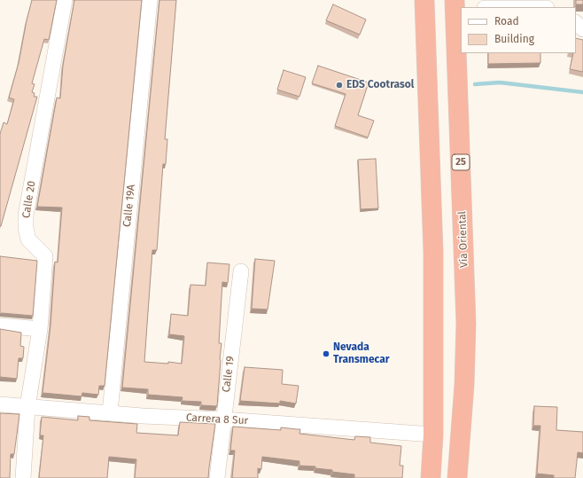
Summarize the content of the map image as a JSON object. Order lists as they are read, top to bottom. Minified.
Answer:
{"streets":{"highway":["25","Vía Oriental"],"street":["Calle 20","Calle 19A","Calle 19","Carrera 8 Sur"]},"crossings":[["Calle 20","Carrera 8 Sur"],["Calle 19A","Carrera 8 Sur"],["Calle 19","Carrera 8 Sur"]],"places":["EDS Cootrasol","Nevada Transmecar"],"legend":["Road","Building"]}
